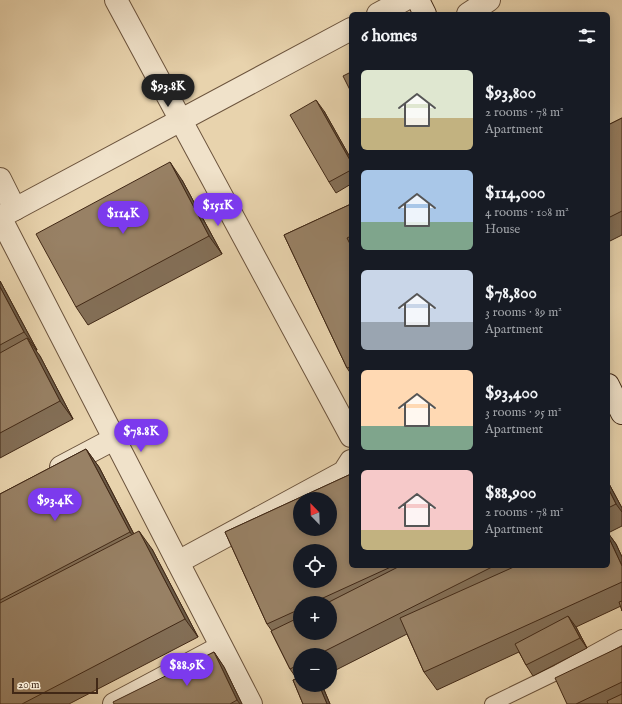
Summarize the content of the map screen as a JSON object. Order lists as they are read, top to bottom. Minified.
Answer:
{"scale_bar":"20 m","north":"top left","page":{"heading":"6 homes","list":[{"name":"$93,800","note":"2 rooms · 78 m² · Apartment"},{"name":"$114,000","note":"4 rooms · 108 m² · House"},{"name":"$78,800","note":"3 rooms · 89 m² · Apartment"},{"name":"$93,400","note":"3 rooms · 95 m² · Apartment"},{"name":"$88,900","note":"2 rooms · 78 m² · Apartment"}],"price":["$93.8K","$151K","$114K","$78.8K","$93.4K","$88.9K"],"map_buttons":["+","−"],"scale":"20 m"}}
